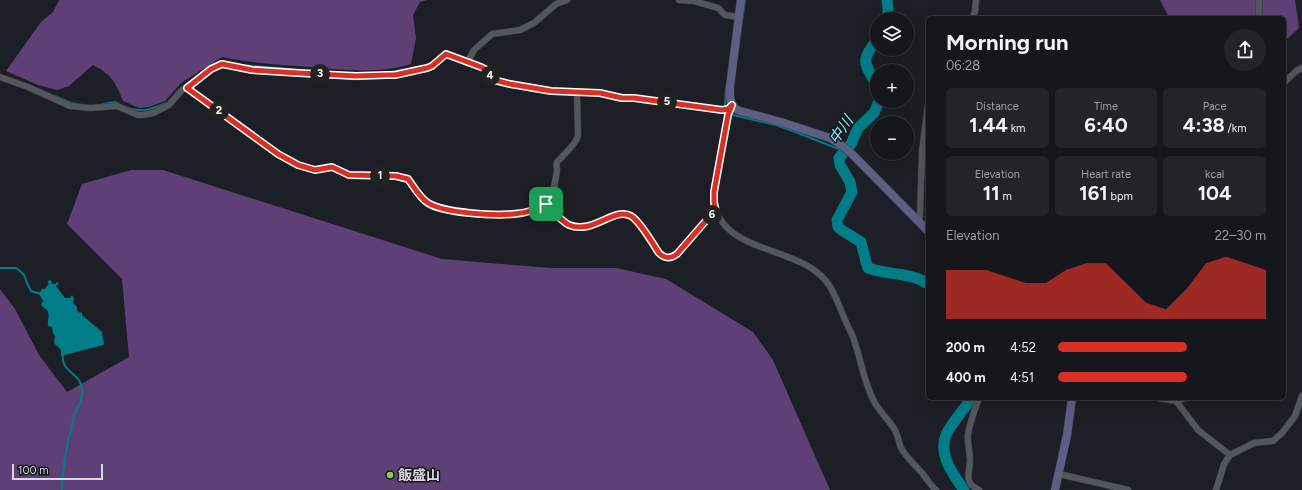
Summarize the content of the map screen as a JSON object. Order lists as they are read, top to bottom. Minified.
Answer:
{"water":["中川"],"places":["飯盛山"],"scale_bar":"100 m","page":{"map_buttons":["+","−"],"heading":["Morning run","06:28"],"pins":["3","4","5","2","1","6"],"stats":[["Distance","1.44 km"],["Time","6:40"],["Pace","4:38 /km"],["Elevation","11 m"],["Heart rate","161 bpm"],["kcal","104"]],"chart":["Elevation","22–30 m"],"list":[{"name":"200 m","note":"4:52"},{"name":"400 m","note":"4:51"}],"scale":"100 m"}}
